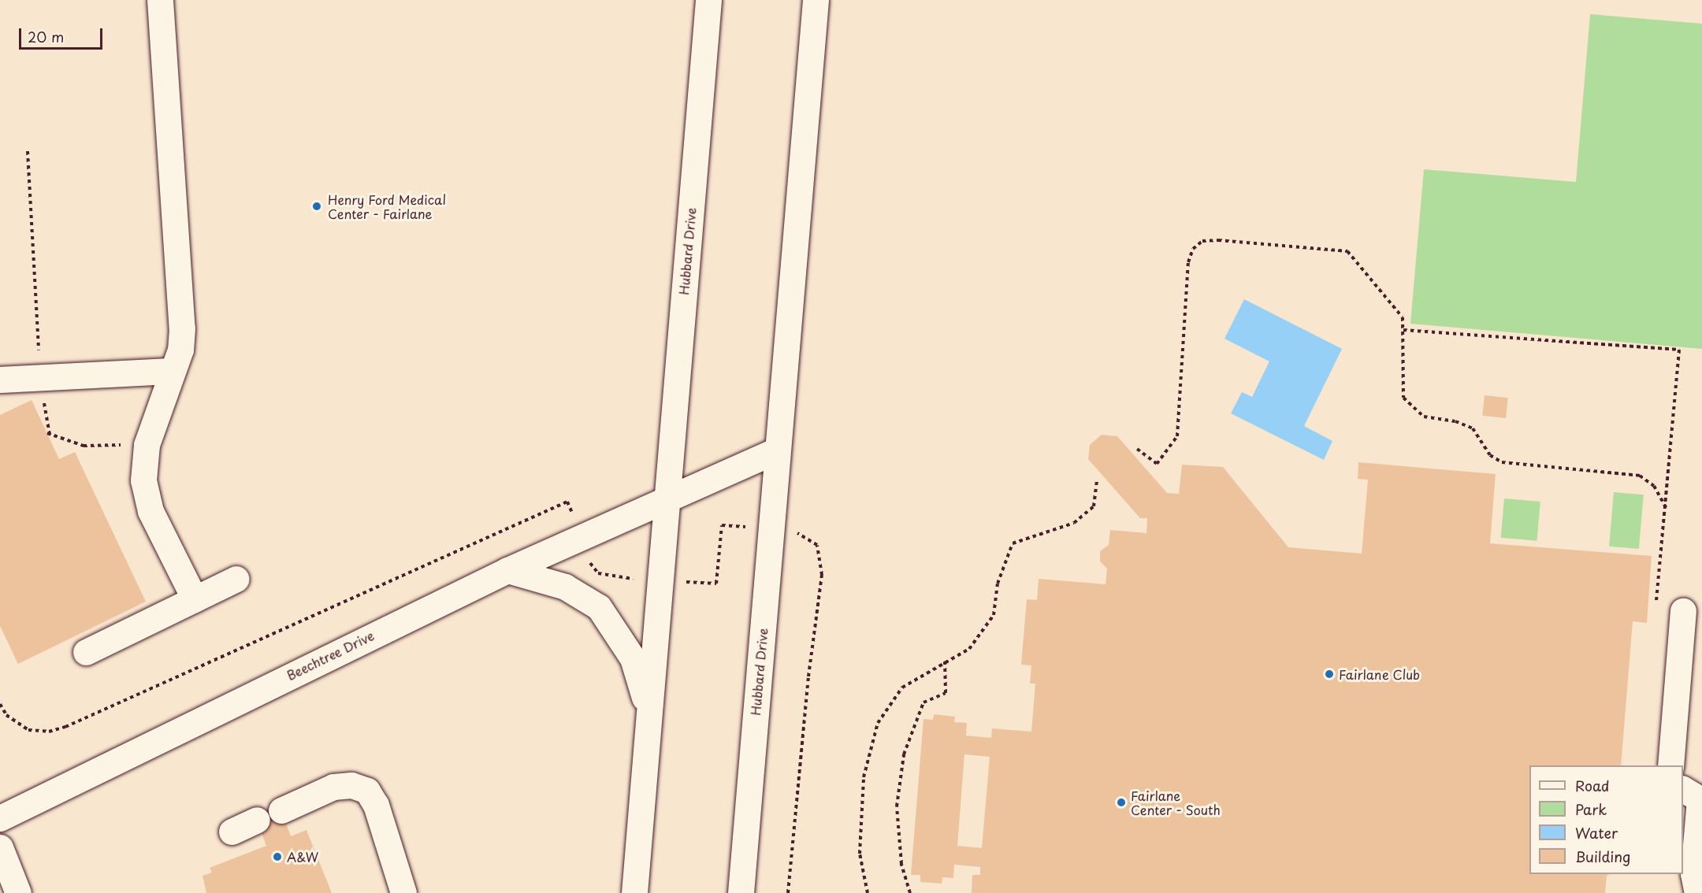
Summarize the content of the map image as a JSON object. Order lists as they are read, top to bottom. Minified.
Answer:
{"streets":{"street":["Hubbard Drive","Beechtree Drive"]},"crossings":[["Hubbard Drive","Beechtree Drive"]],"places":["Henry Ford Medical Center - Fairlane","Fairlane Club","Fairlane Center - South","A&W"],"legend":["Road","Park","Water","Building"],"scale_bar":"20 m"}
